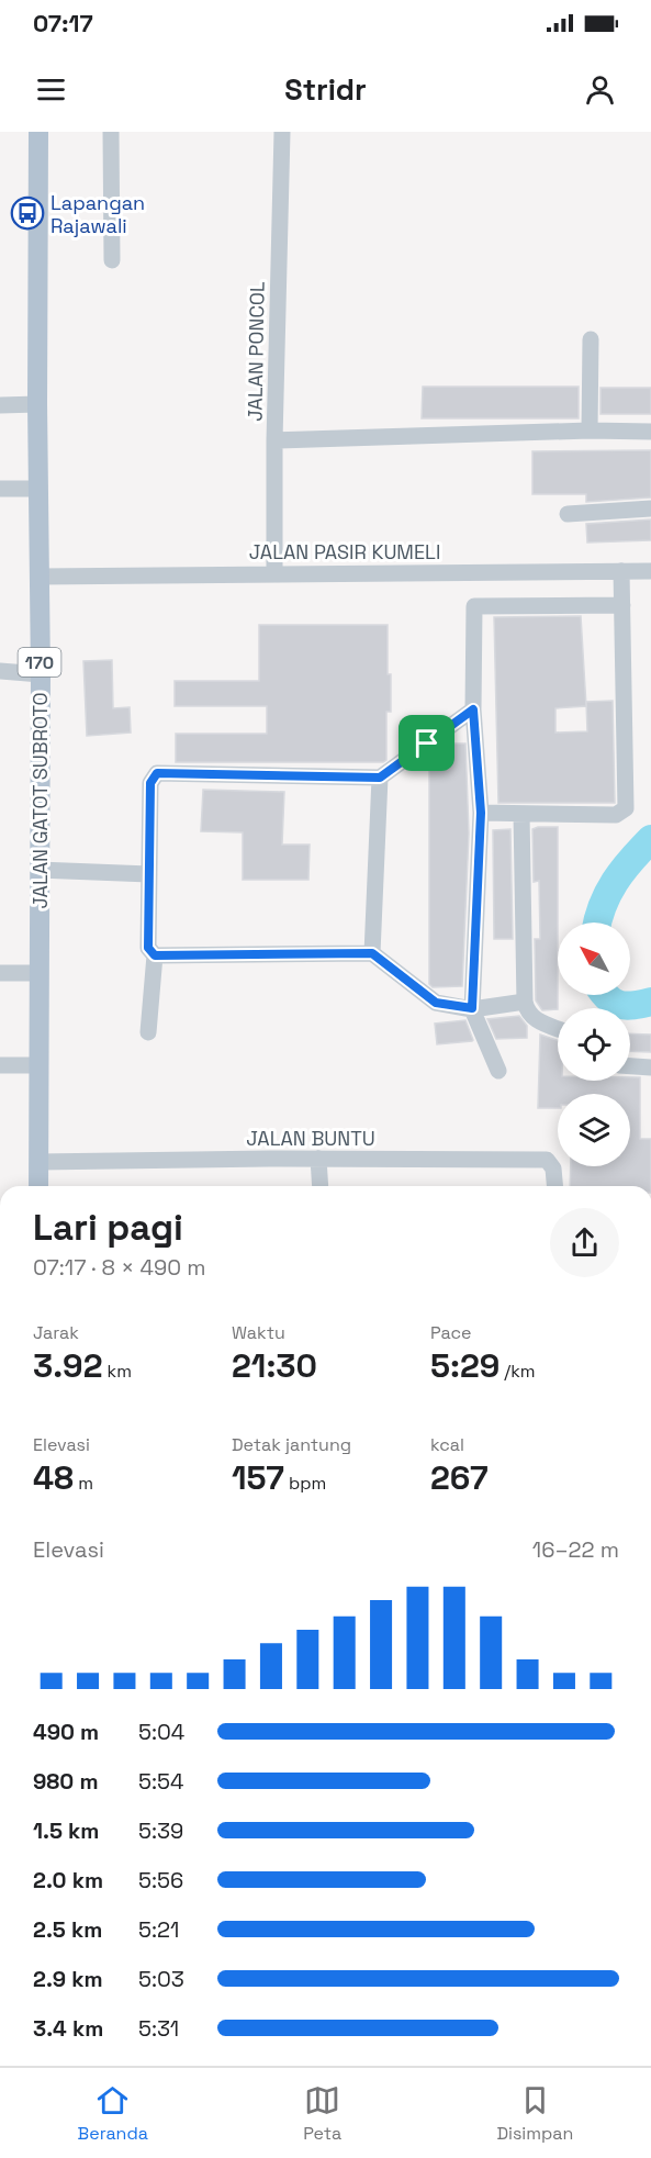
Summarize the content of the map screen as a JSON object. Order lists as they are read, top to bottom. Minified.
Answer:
{"streets":{"main road":["170","JALAN GATOT SUBROTO"],"street":["JALAN PONCOL","JALAN PASIR KUMELI","JALAN BUNTU"]},"crossings":[["JALAN PONCOL","JALAN PASIR KUMELI"],["JALAN PASIR KUMELI","JALAN GATOT SUBROTO"],["JALAN GATOT SUBROTO","JALAN BUNTU"]],"places":{"bus stop":["Lapangan Rajawali"]},"north":"top left","page":{"status":"07:17","header":"Stridr","heading":["Lari pagi","07:17 · 8 × 490 m"],"stats":[["Jarak","3.92 km"],["Waktu","21:30"],["Pace","5:29 /km"],["Elevasi","48 m"],["Detak jantung","157 bpm"],["kcal","267"]],"chart":["Elevasi","16–22 m"],"list":[{"name":"490 m","note":"5:04"},{"name":"980 m","note":"5:54"},{"name":"1.5 km","note":"5:39"},{"name":"2.0 km","note":"5:56"},{"name":"2.5 km","note":"5:21"},{"name":"2.9 km","note":"5:03"},{"name":"3.4 km","note":"5:31"}],"tabs":["Beranda","Peta","Disimpan"]}}
